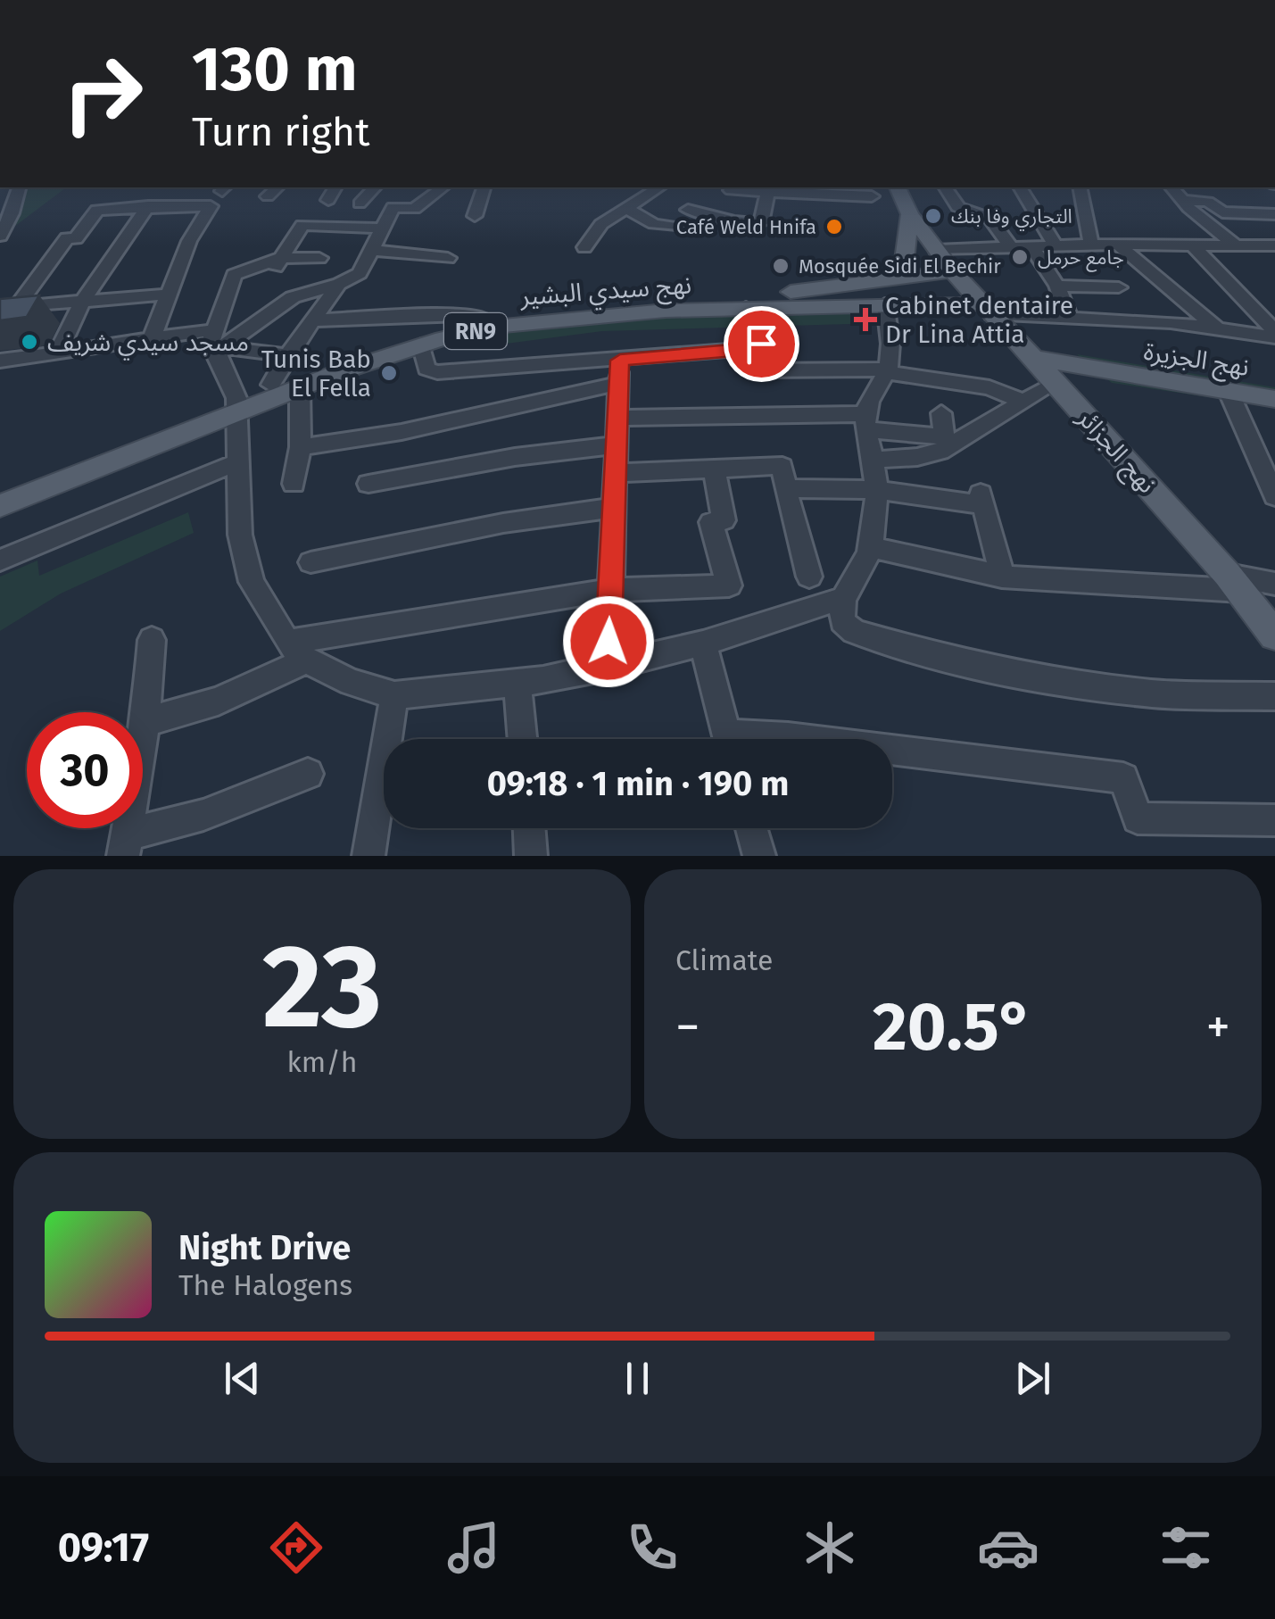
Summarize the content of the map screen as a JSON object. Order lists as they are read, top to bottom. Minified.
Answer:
{"streets":{"main road":["نهج سيدي البشير","RN9","نهج الجزيرة","نهج الجزائر"]},"crossings":[["نهج سيدي البشير","نهج الجزائر"],["نهج الجزيرة","نهج الجزائر"]],"places":{"other":["التجاري وفا بنك","Café Weld Hnifa","جامع حرمل","Mosquée Sidi El Bechir","مسجد سيدي شريف","Tunis Bab El Fella"],"health":["Cabinet dentaire Dr Lina Attia"]},"page":{"turn":["130 m","Turn right"],"limit":"30","trip":"09:18 · 1 min · 190 m","tile":[["23","km/h"],"Climate"],"heat":["−","20.5°","+"],"song":["Night Drive","The Halogens"],"tabs":"09:17"}}
